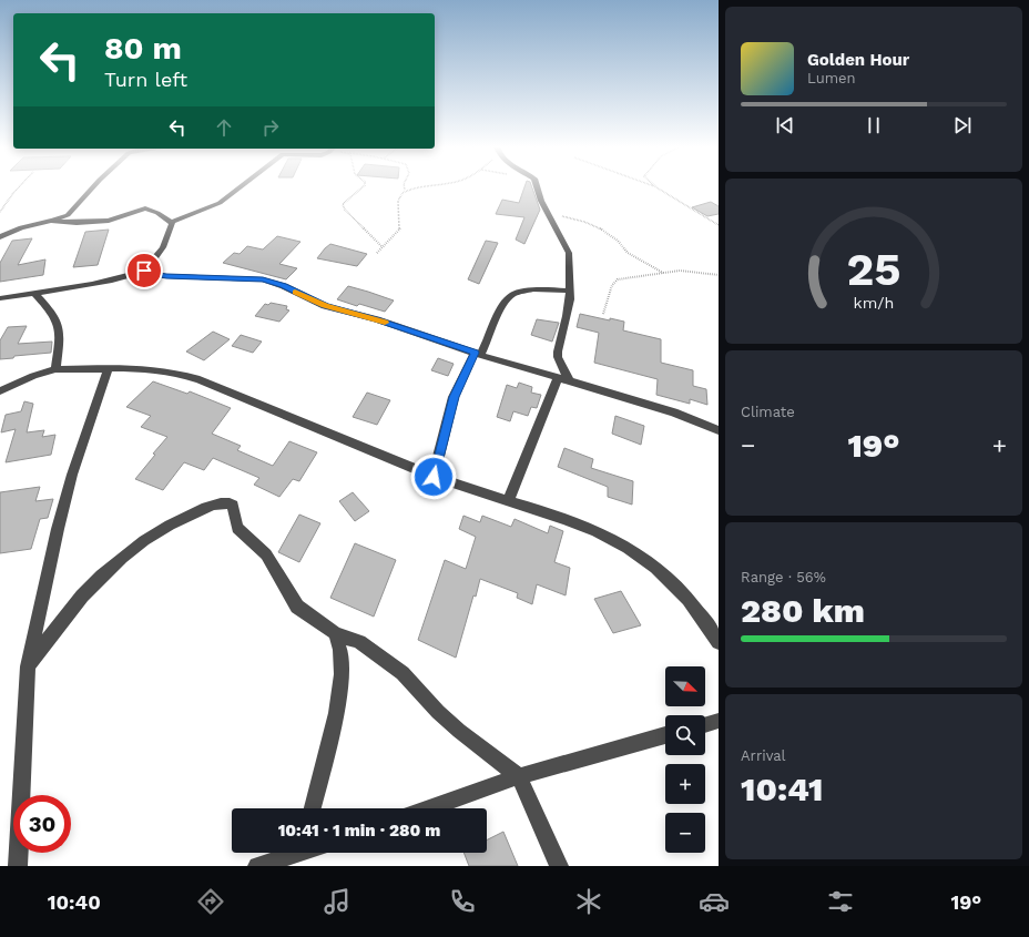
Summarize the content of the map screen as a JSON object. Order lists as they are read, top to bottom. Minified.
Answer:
{"north":"bottom right","page":{"turn":["80 m","Turn left"],"song":["Golden Hour","Lumen"],"tile":["Climate",["Range · 56%","280 km"],["Arrival","10:41"]],"heat":["−","19°","+"],"map_buttons":["+","−"],"limit":"30","trip":"10:41 · 1 min · 280 m","tabs":["10:40","19°"],"gauge":["25","km/h"]}}
